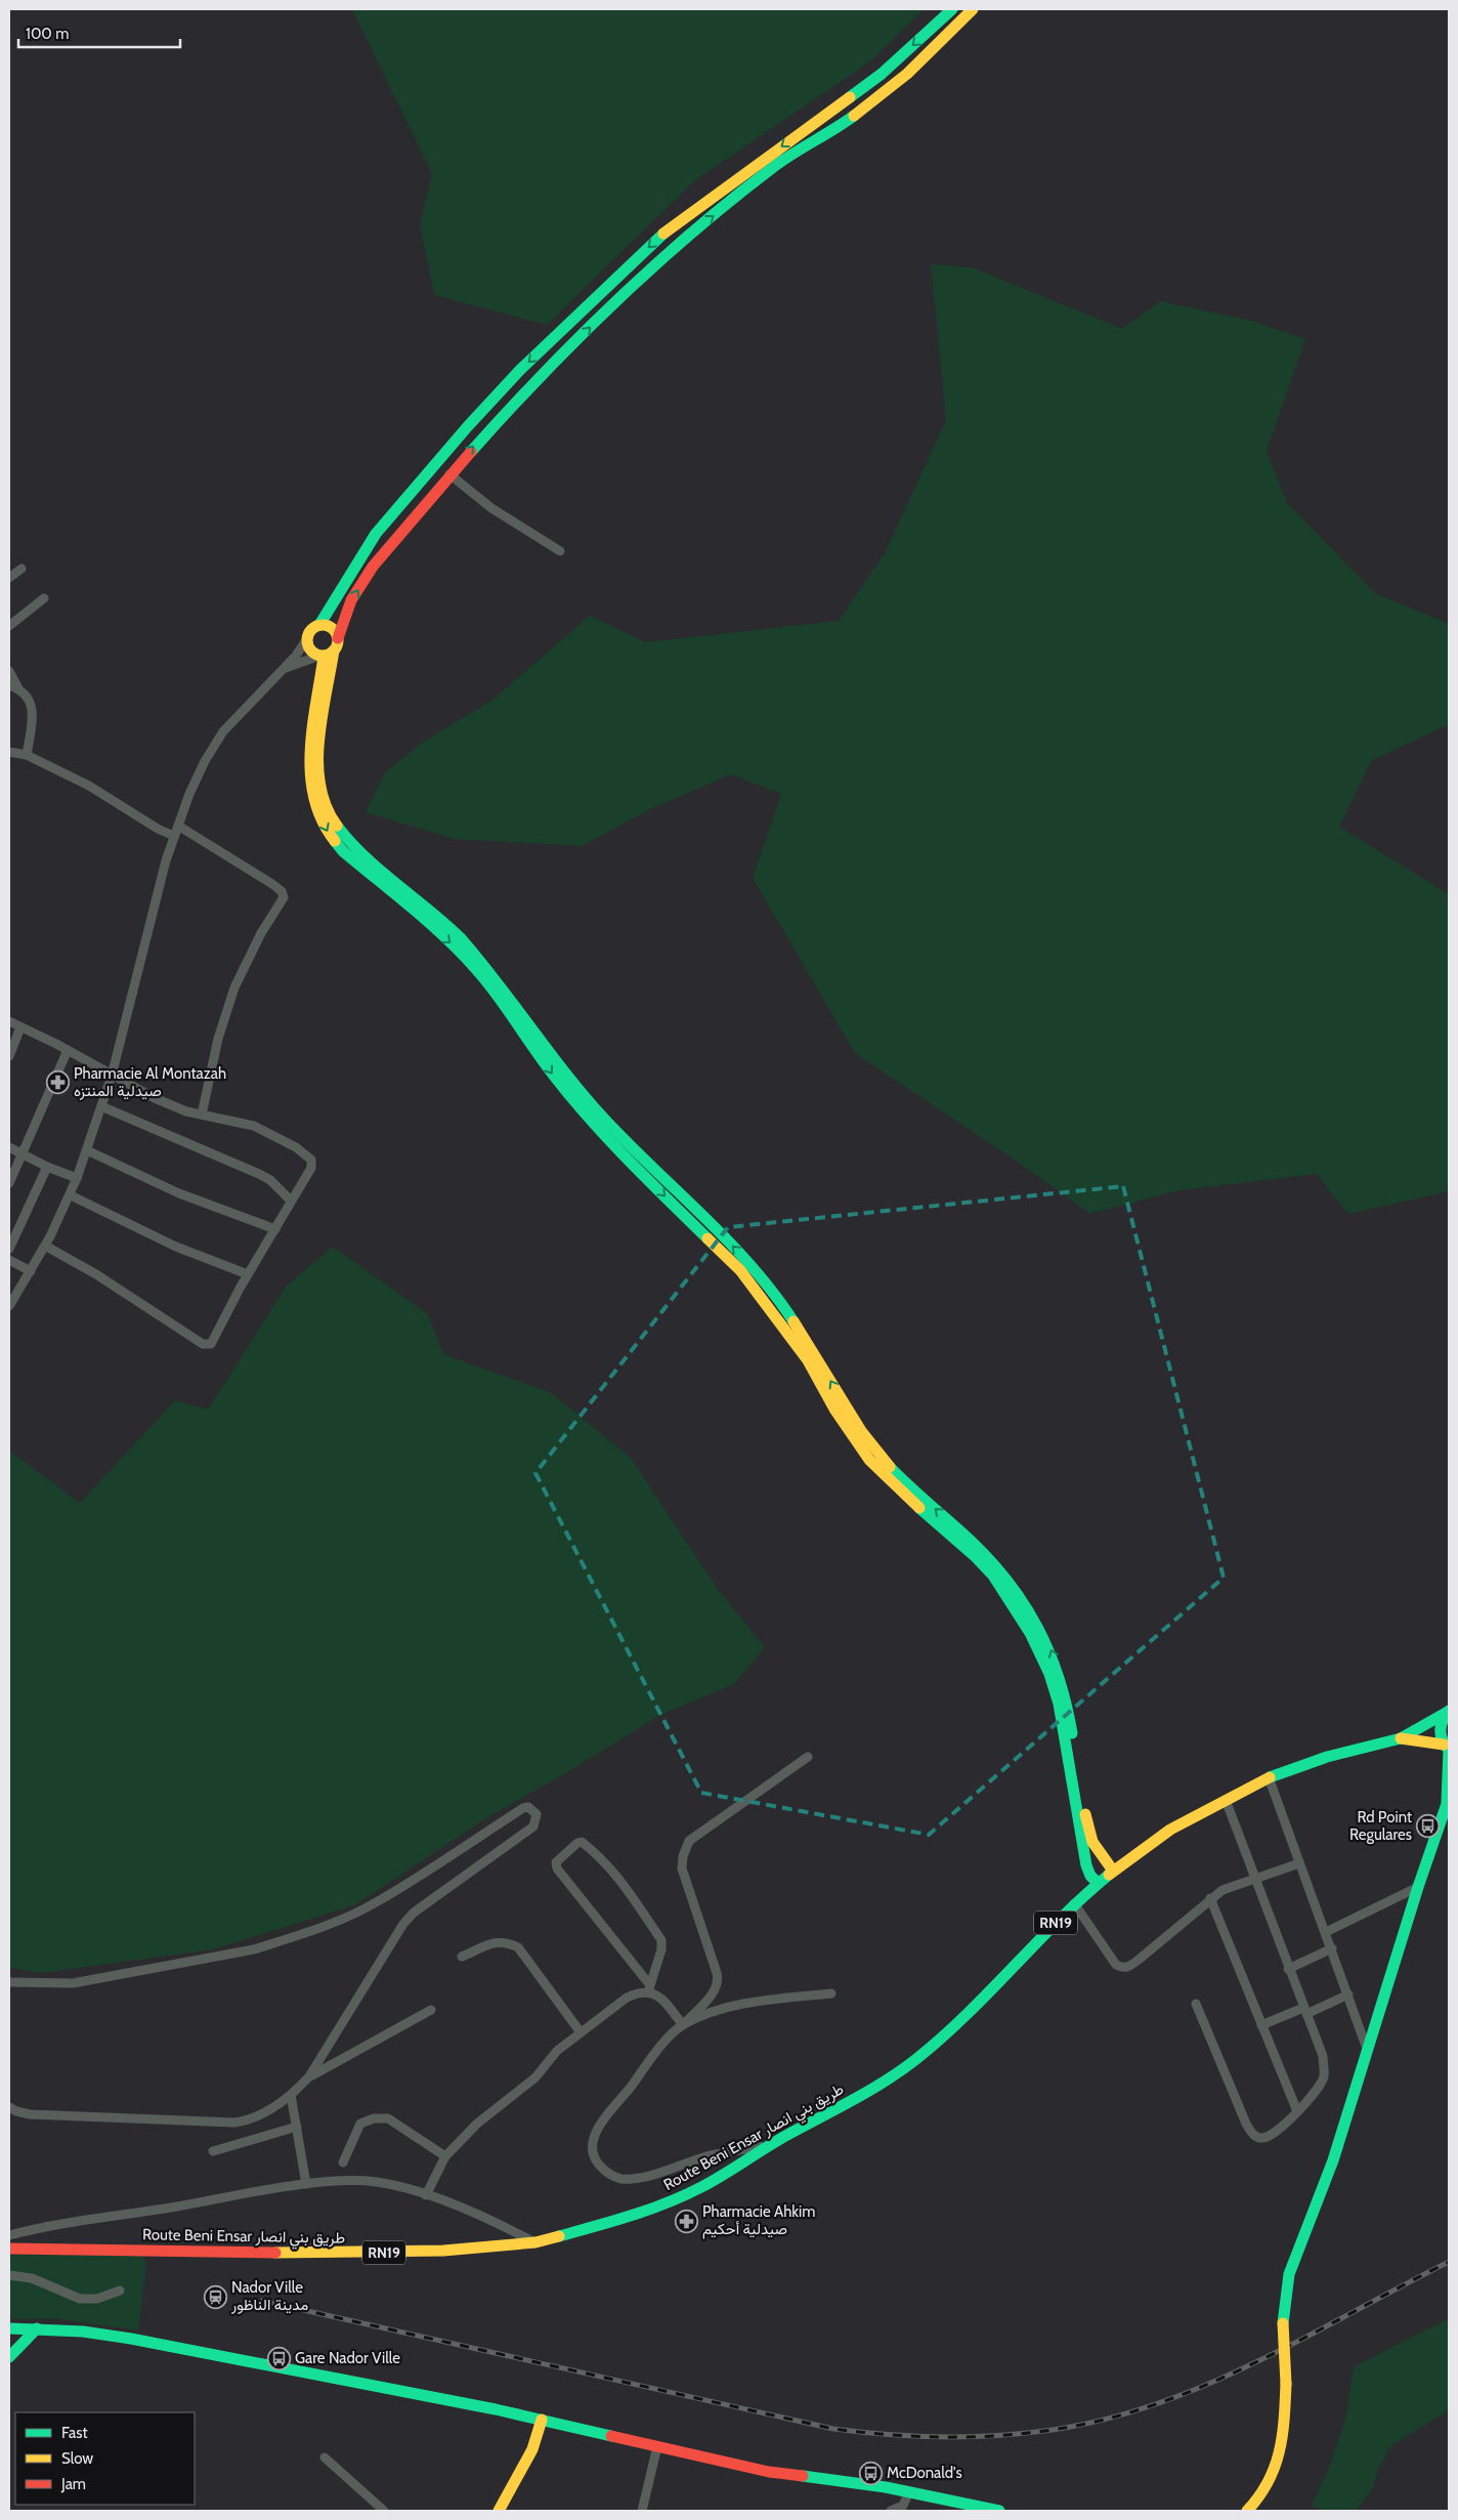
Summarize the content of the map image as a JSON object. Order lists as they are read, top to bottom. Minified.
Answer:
{"streets":{"main road":["RN19","Route Beni Ensar طريق بني انصار"]},"crossings":[["RN19","Route Beni Ensar طريق بني انصار"]],"places":{"pharmacy":["Pharmacie Al Montazah صيدلية المنتزه","Pharmacie Ahkim صيدلية أحكيم"],"bus stop":["Rd Point Regulares","Gare Nador Ville","McDonald's"],"station":["Nador Ville مدينة الناظور"]},"legend":["Fast","Slow","Jam"],"scale_bar":"100 m"}
